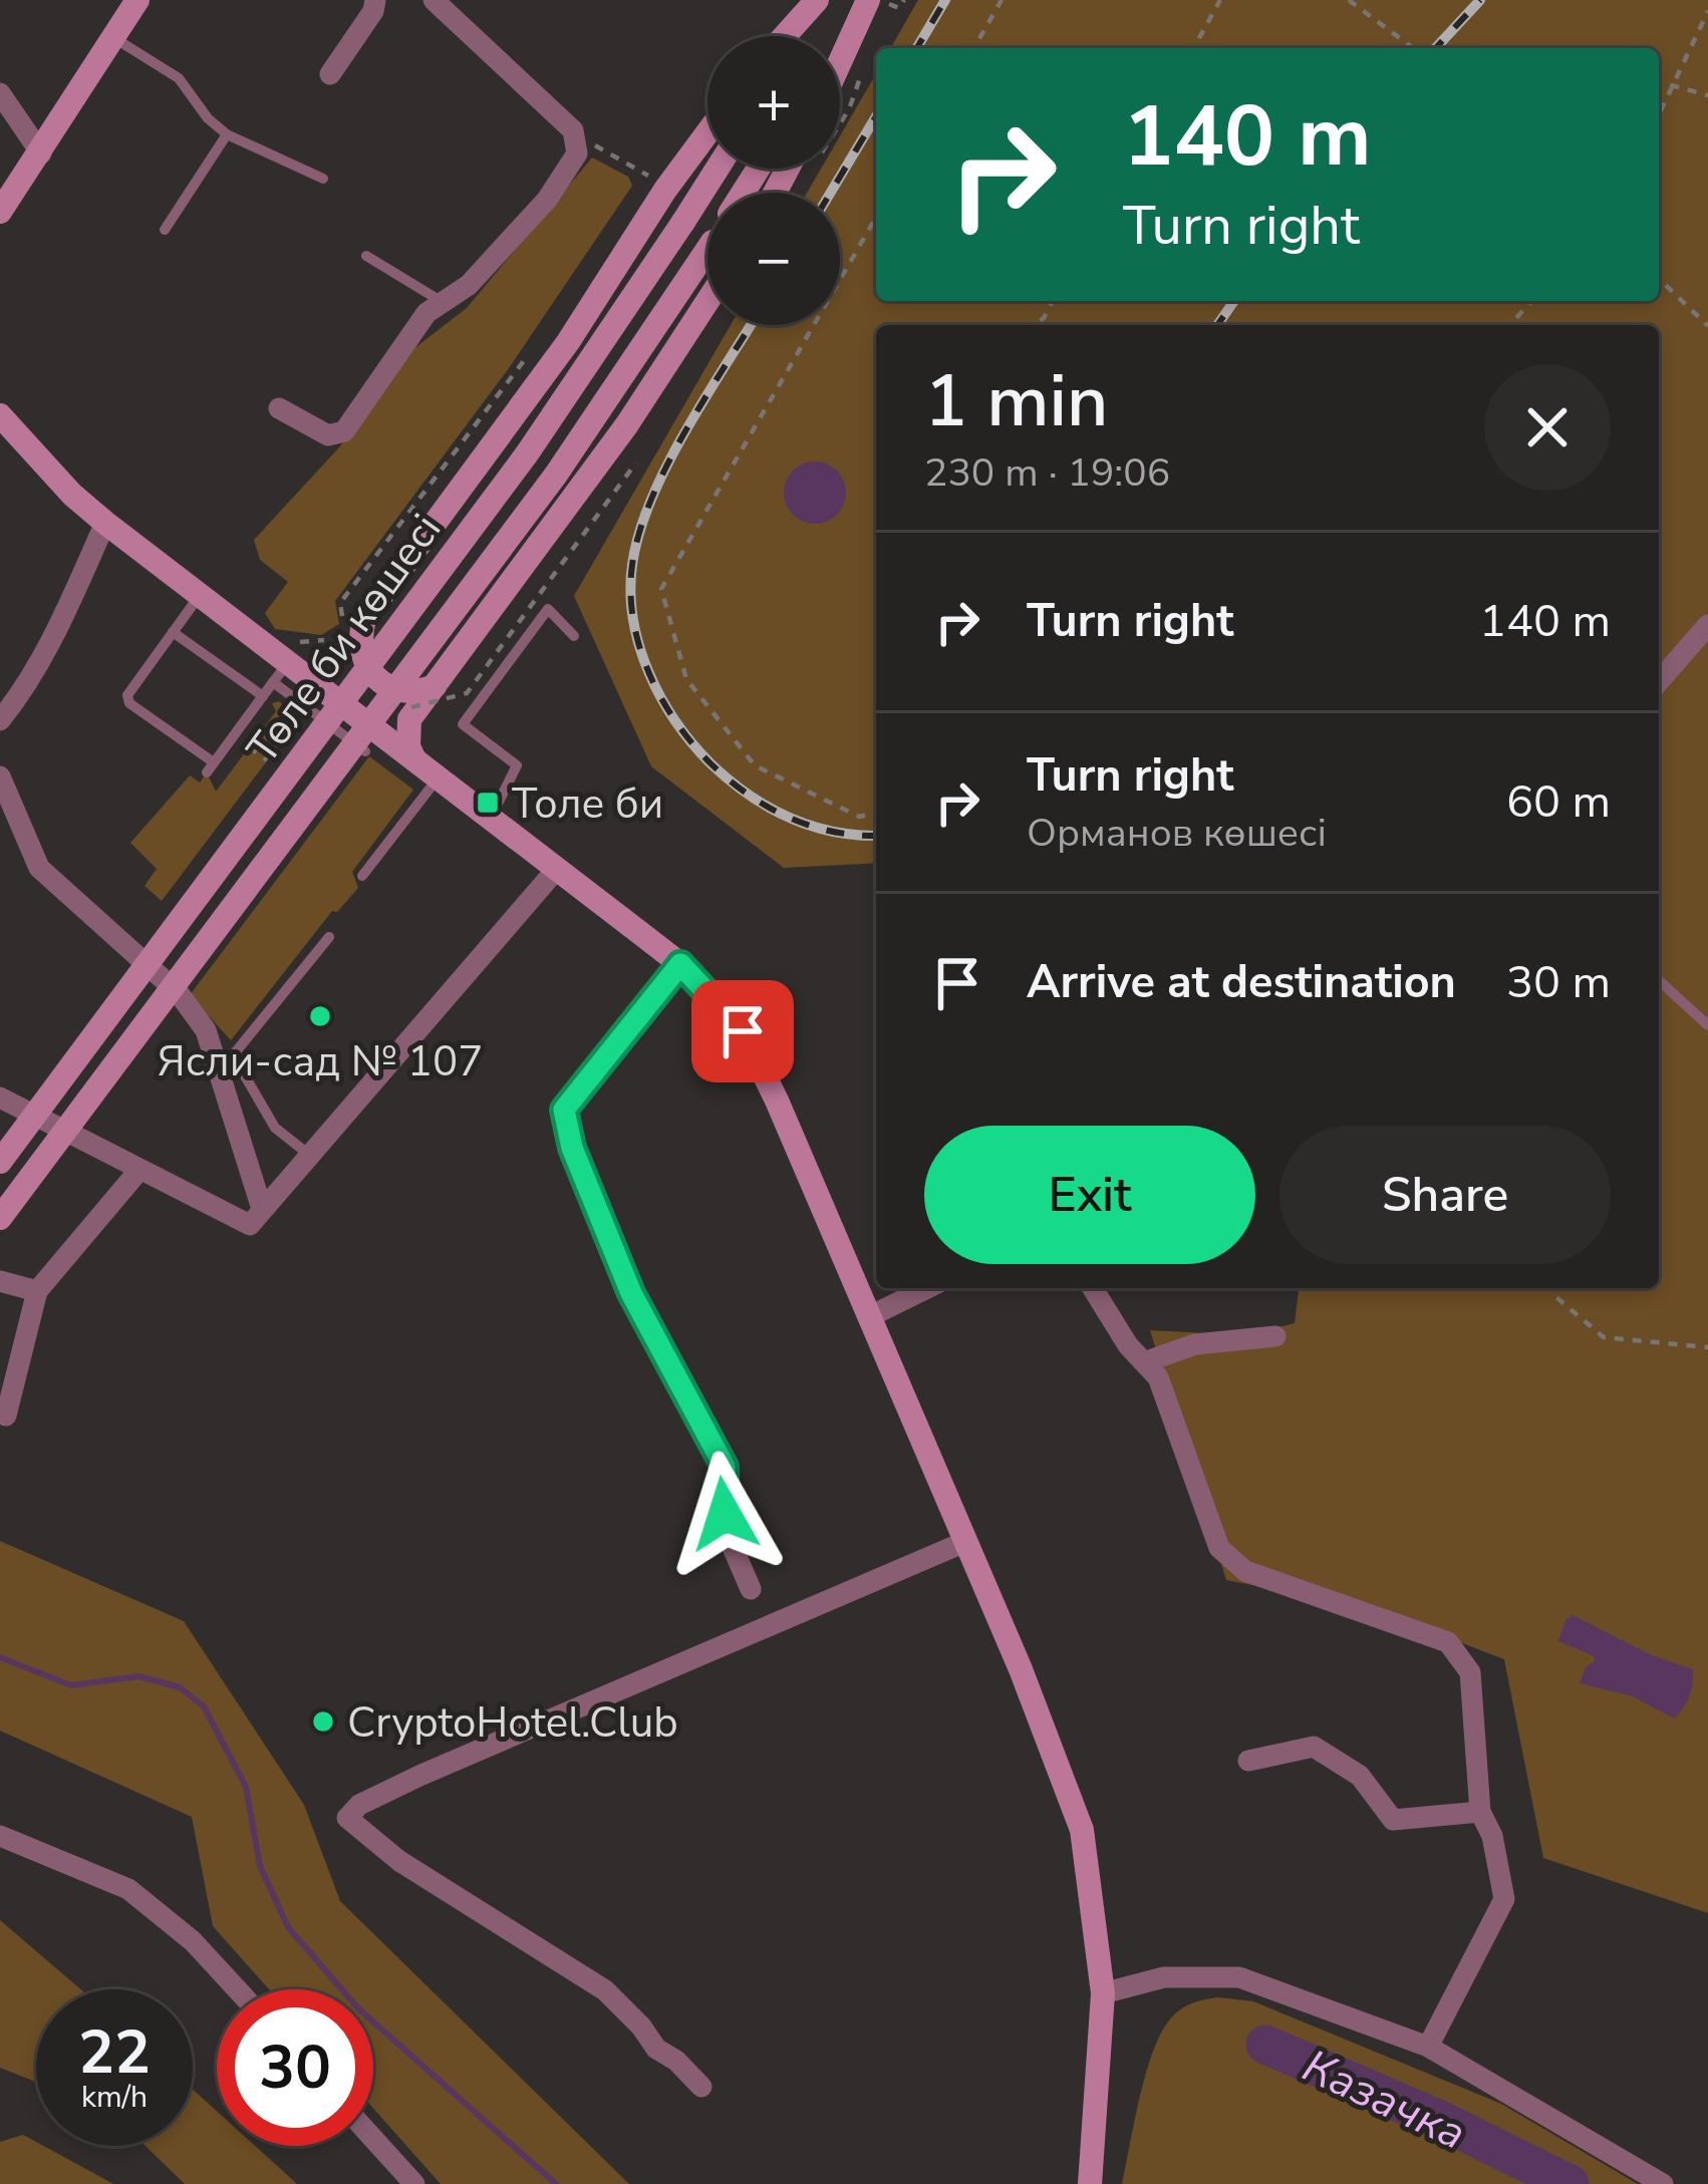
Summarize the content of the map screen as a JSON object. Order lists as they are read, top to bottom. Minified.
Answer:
{"streets":{"main road":["Төле би көшесі"]},"water":["Казачка"],"places":{"transit":["Толе би"],"other":["Ясли-сад № 107","CryptoHotel.Club"]},"page":{"map_buttons":["+","−"],"turn":["140 m","Turn right"],"heading":["1 min","230 m · 19:06"],"list":[{"name":"Turn right","value":"140 m"},{"name":"Turn right","note":"Орманов көшесі","value":"60 m"},{"name":"Arrive at destination","value":"30 m"}],"buttons":["Exit","Share"],"speed":"22 km/h","limit":"30"}}
